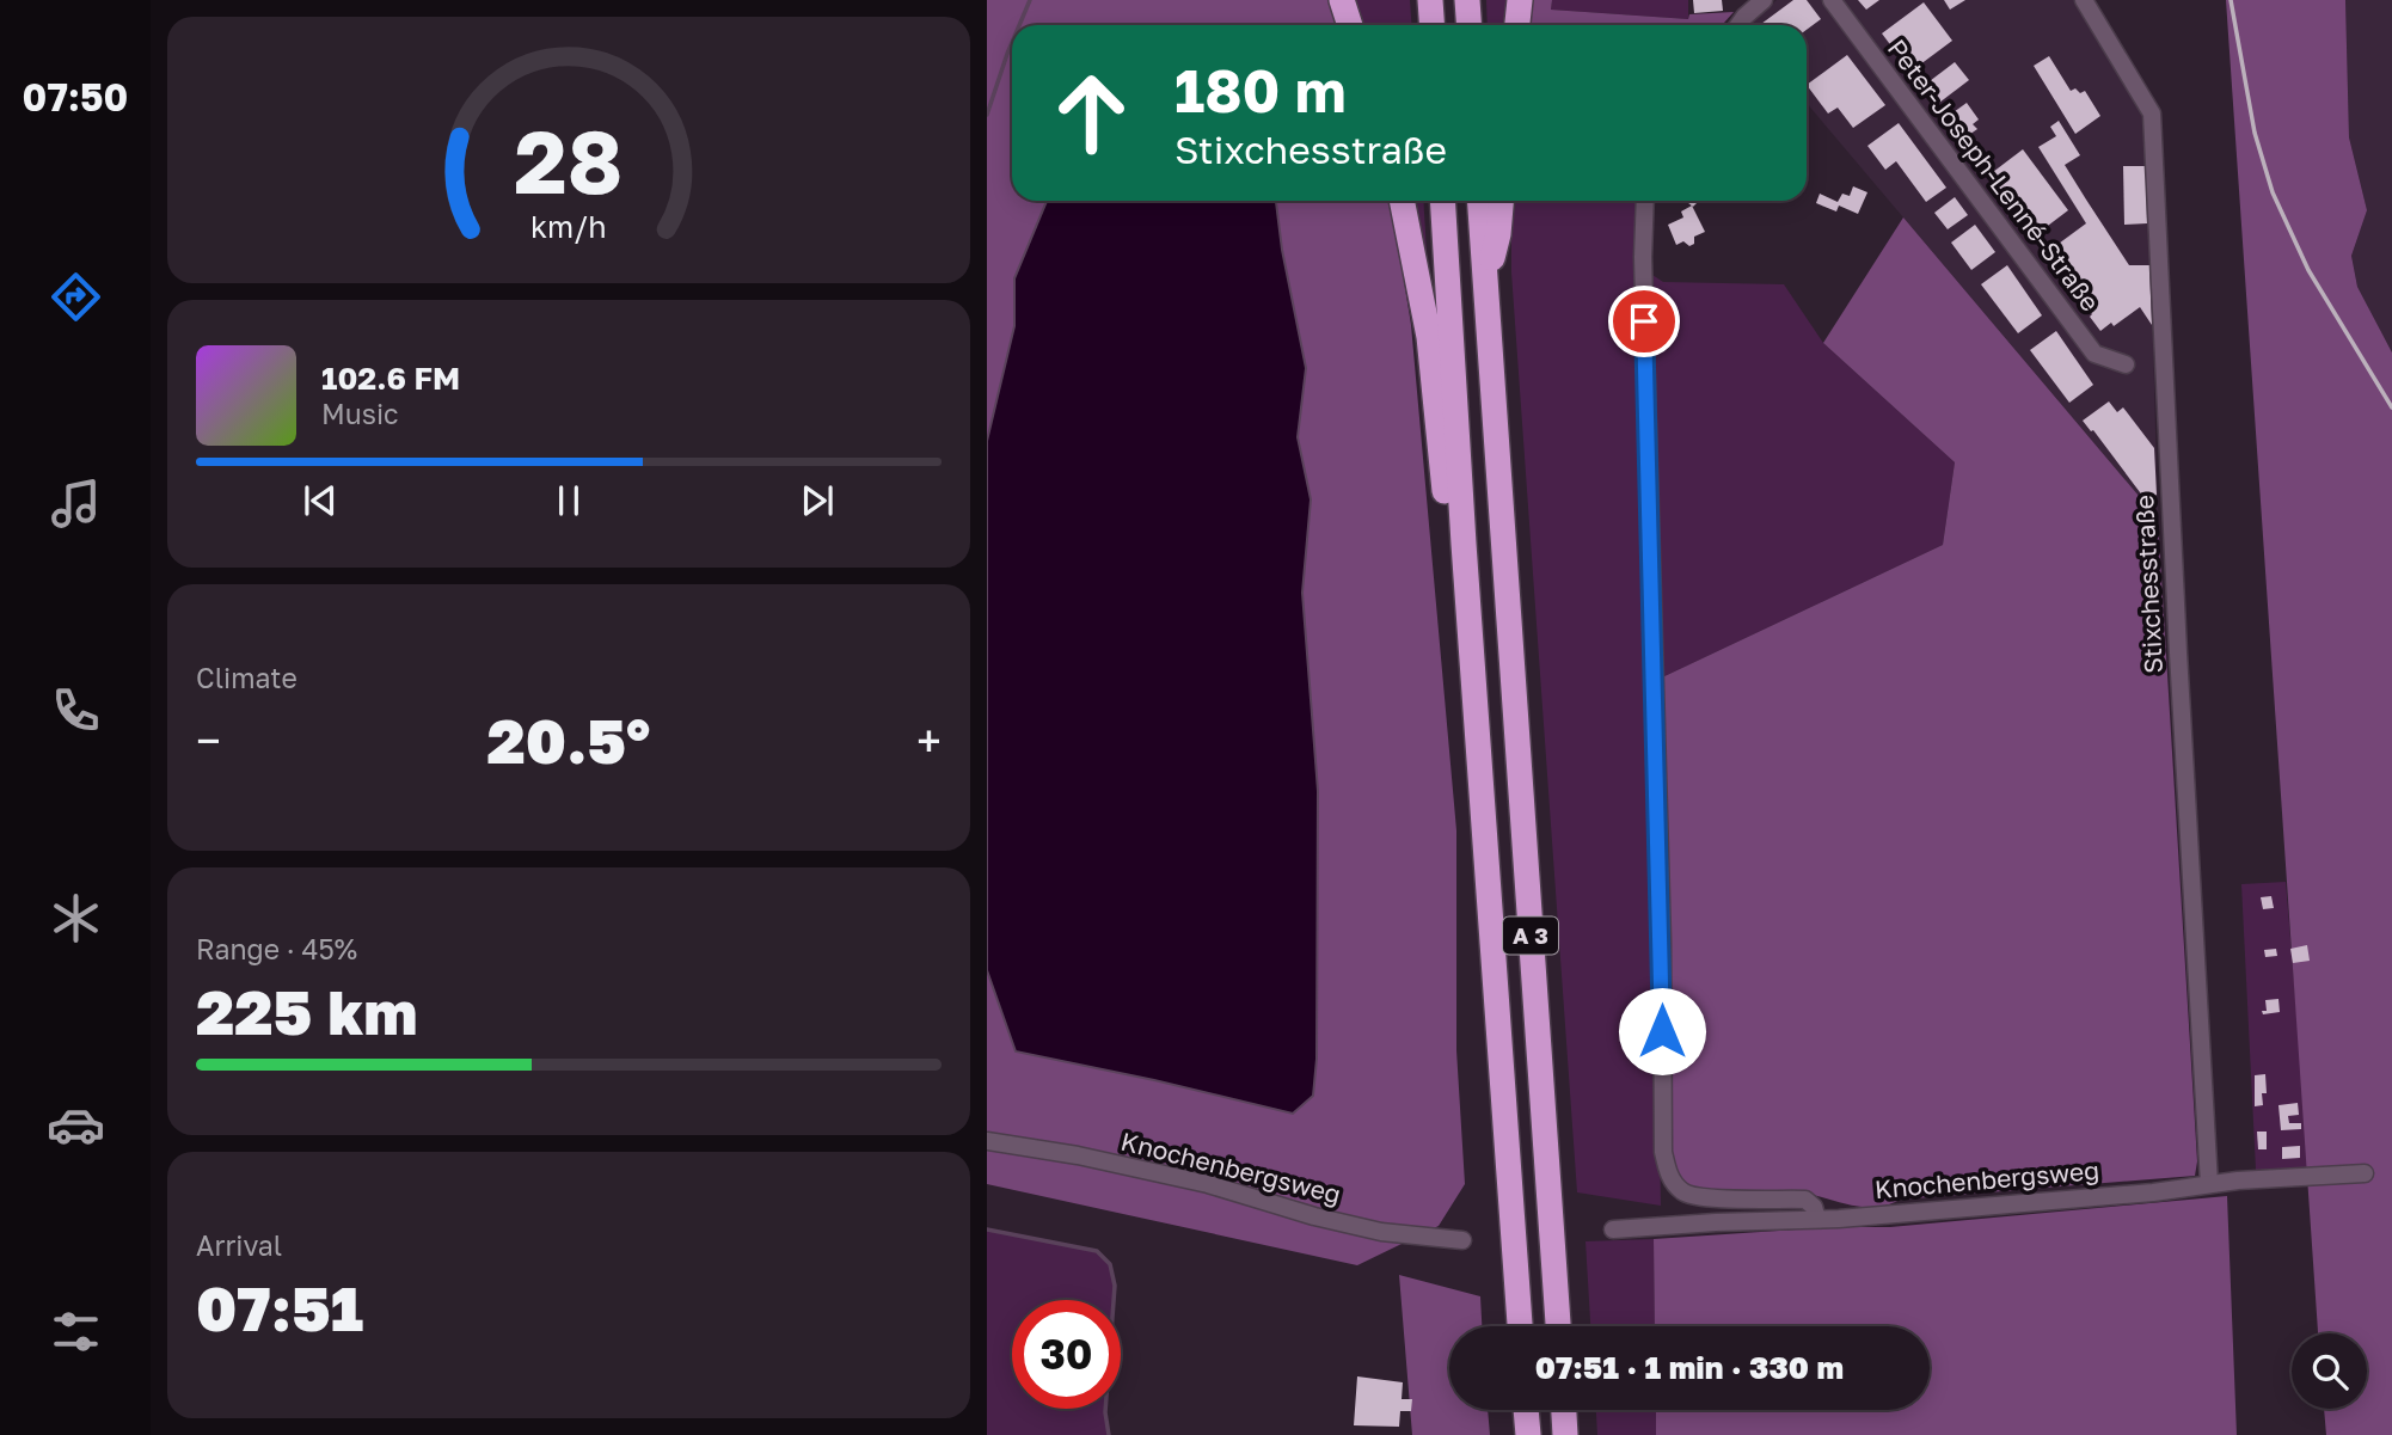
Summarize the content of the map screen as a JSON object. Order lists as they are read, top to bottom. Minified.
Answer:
{"streets":{"highway":["A 3"],"street":["Peter-Joseph-Lenné-Straße","Stixchesstraße","Knochenbergsweg"]},"crossings":[["Stixchesstraße","Knochenbergsweg"]],"page":{"tabs":"07:50","turn":["180 m","Stixchesstraße"],"song":["102.6 FM","Music"],"tile":["Climate",["Range · 45%","225 km"],["Arrival","07:51"]],"heat":["−","20.5°","+"],"limit":"30","trip":"07:51 · 1 min · 330 m","gauge":["28","km/h"]}}
